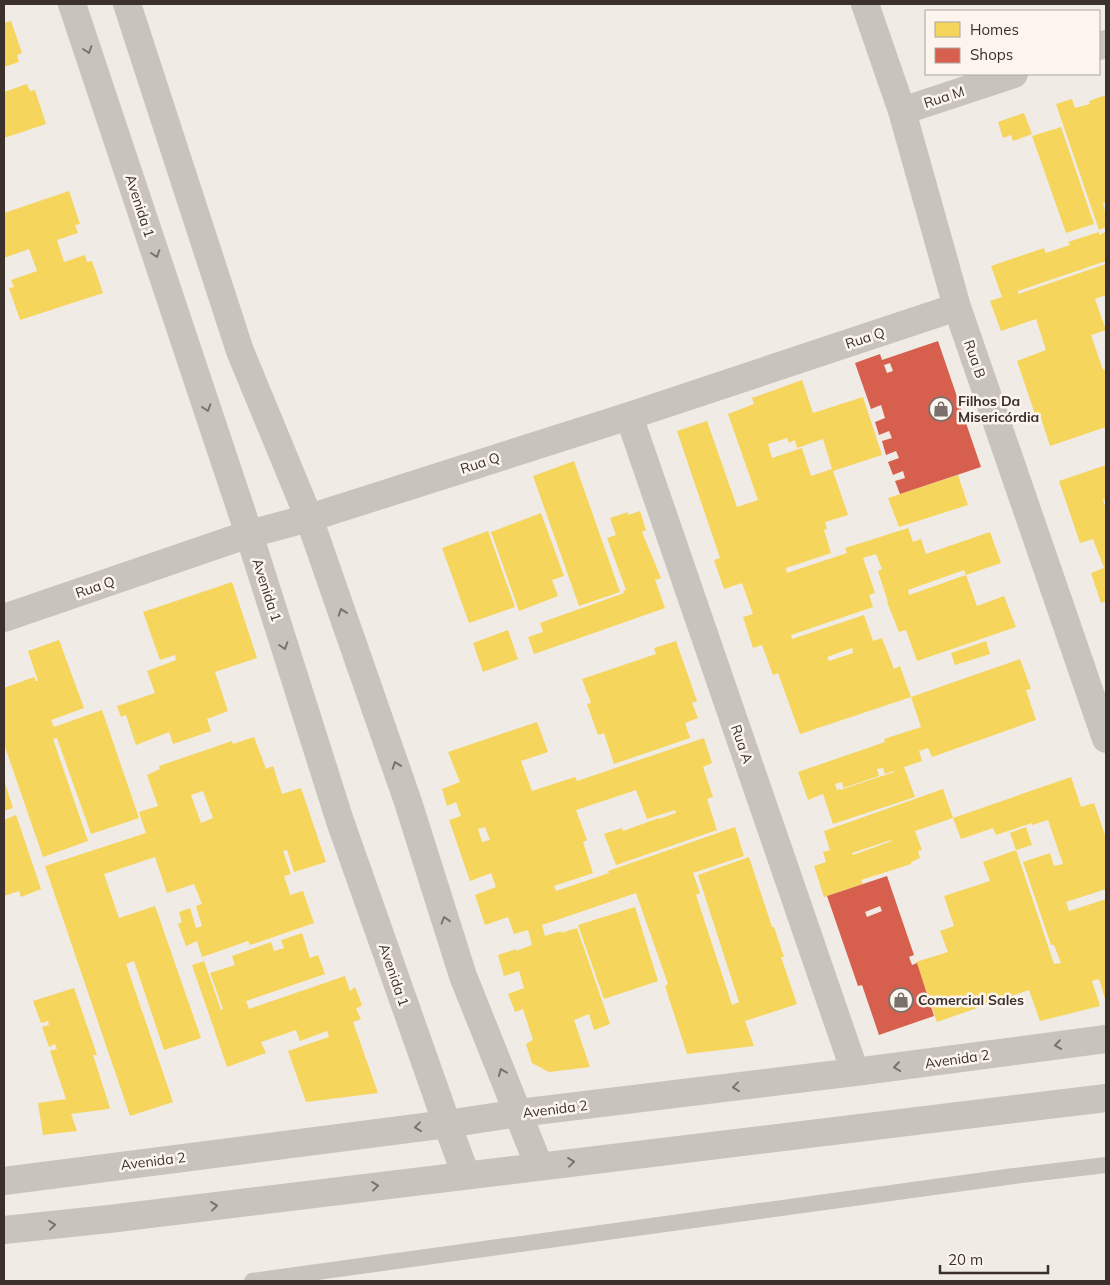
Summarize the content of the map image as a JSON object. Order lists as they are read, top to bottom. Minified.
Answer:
{"streets":{"street":["Rua M","Avenida 1","Rua Q","Rua B","Rua A","Avenida 2"]},"crossings":[["Rua M","Rua B"],["Avenida 1","Rua Q"],["Avenida 1","Avenida 2"],["Rua Q","Rua B"],["Rua Q","Rua A"],["Rua A","Avenida 2"]],"places":{"shop":["Filhos Da Misericórdia","Comercial Sales"]},"legend":["Homes","Shops"],"scale_bar":"20 m"}
